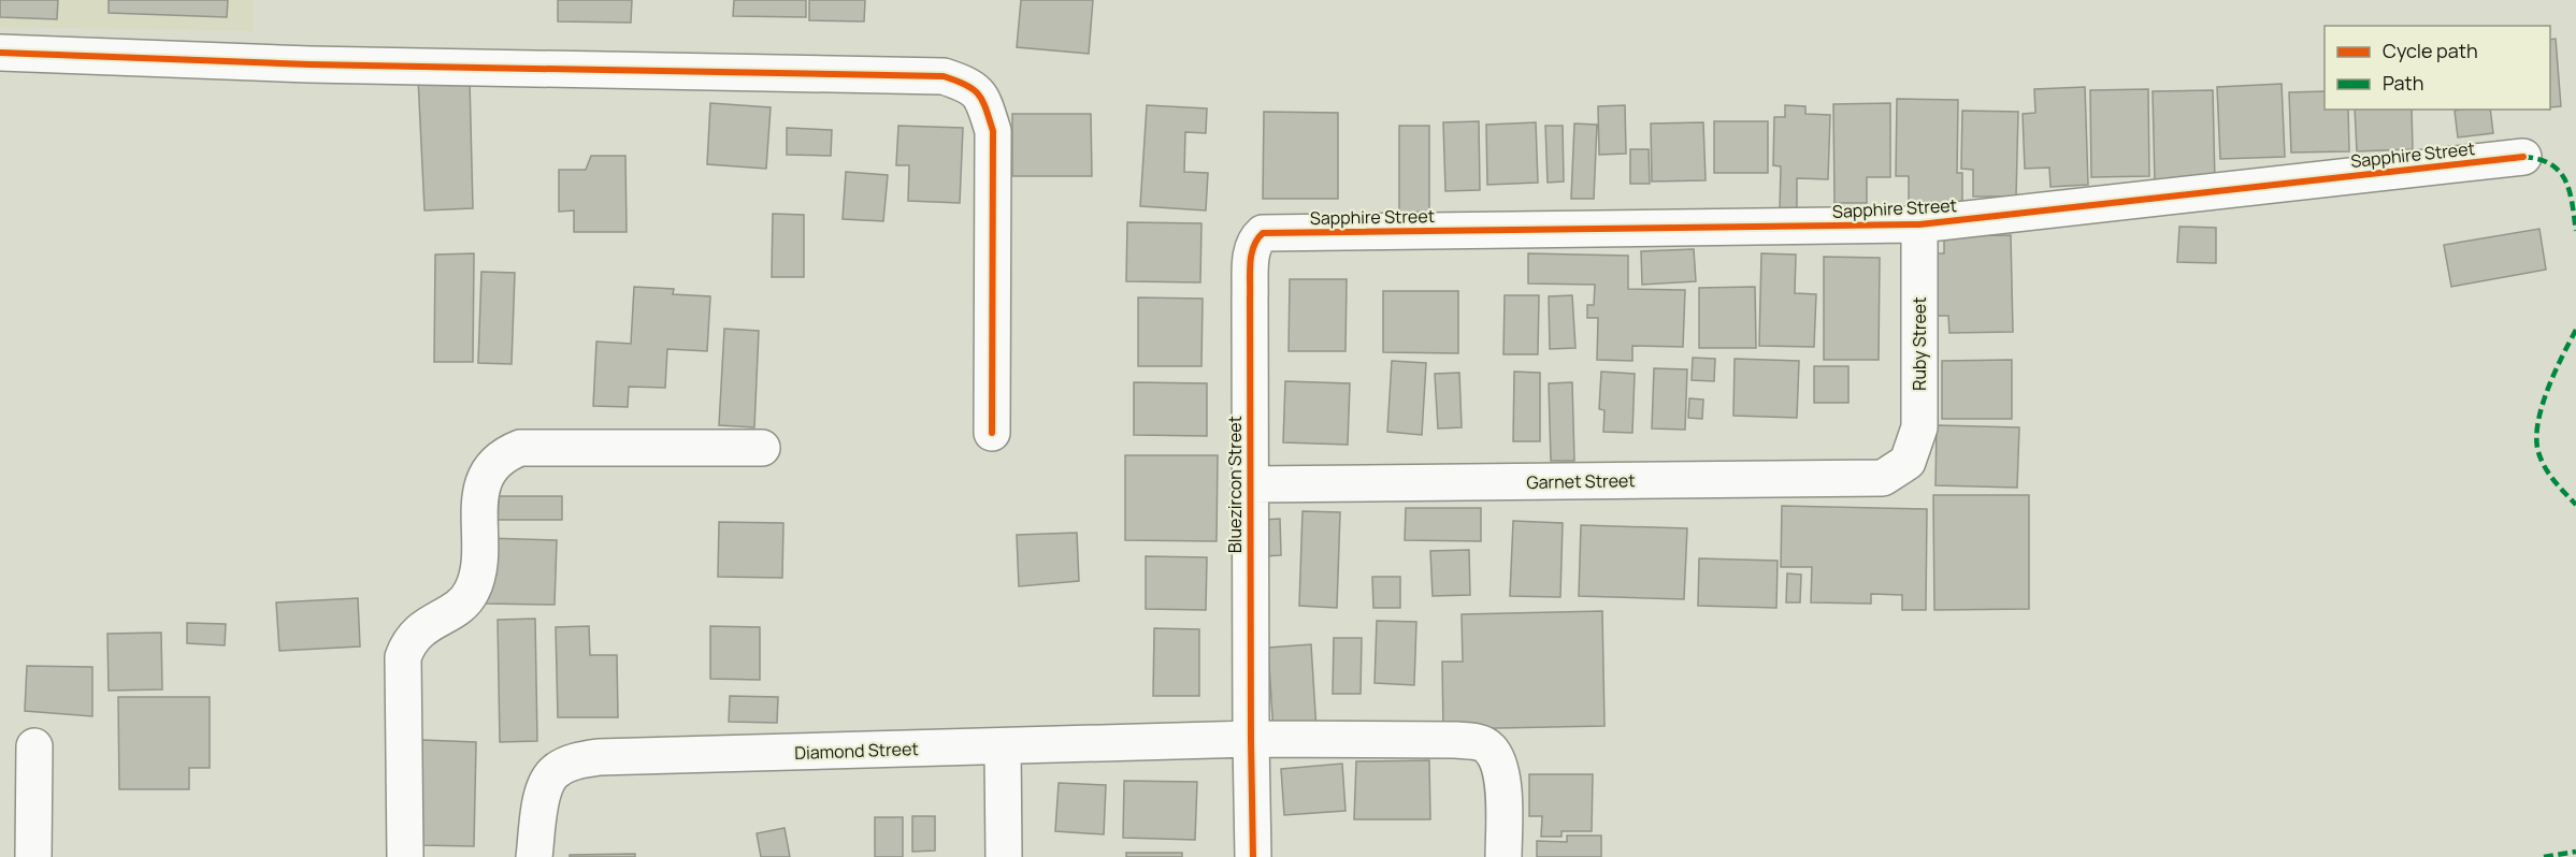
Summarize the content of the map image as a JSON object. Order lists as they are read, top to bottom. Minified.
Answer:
{"streets":{"street":["Sapphire Street","Ruby Street","Garnet Street","Bluezircon Street","Diamond Street"]},"crossings":[["Sapphire Street","Ruby Street"],["Sapphire Street","Bluezircon Street"],["Ruby Street","Garnet Street"],["Garnet Street","Bluezircon Street"],["Bluezircon Street","Diamond Street"]],"legend":["Cycle path","Path"]}
